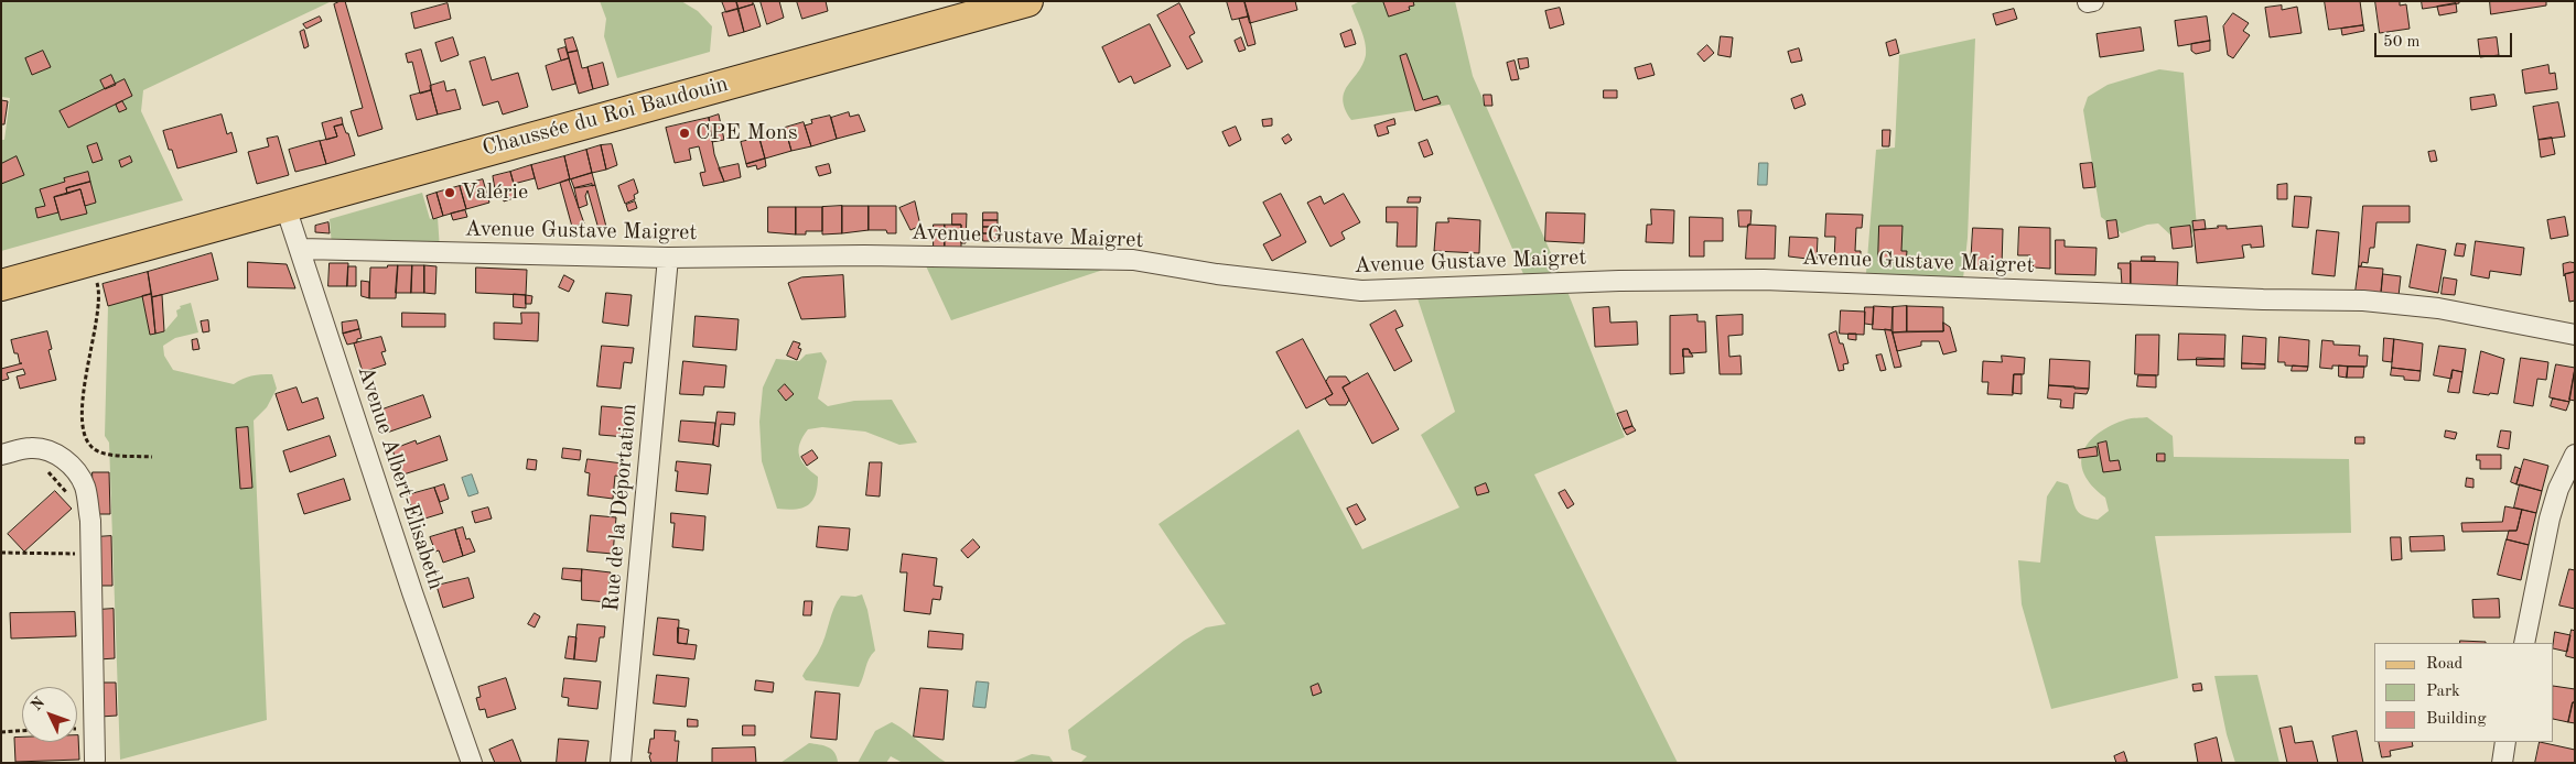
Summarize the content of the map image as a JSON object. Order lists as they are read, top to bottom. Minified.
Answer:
{"streets":{"main road":["Chaussée du Roi Baudouin"],"street":["Avenue Gustave Maigret","Avenue Albert-Elisabeth","Rue de la Déportation"]},"crossings":[["Chaussée du Roi Baudouin","Avenue Albert-Elisabeth"],["Avenue Gustave Maigret","Avenue Albert-Elisabeth"],["Avenue Gustave Maigret","Rue de la Déportation"]],"places":["CPE Mons","Valérie"],"legend":["Road","Park","Building"],"scale_bar":"50 m","north":"top left"}
